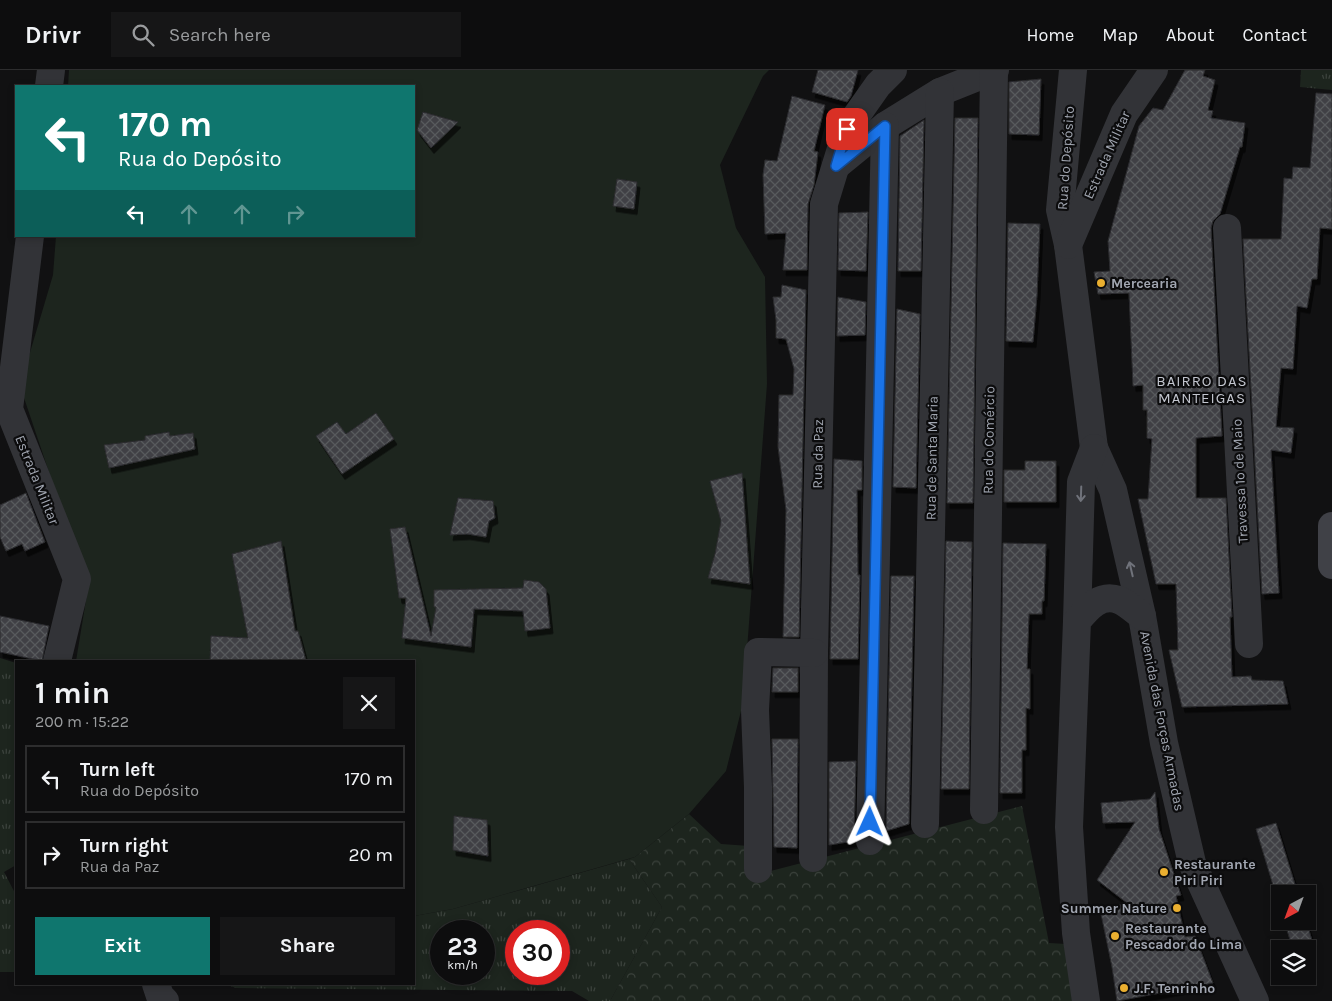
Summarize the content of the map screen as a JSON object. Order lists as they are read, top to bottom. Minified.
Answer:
{"streets":{"street":["Estrada Militar","Rua do Depósito","Rua do Comércio","Rua da Paz","Rua de Santa Maria","Travessa 1º de Maio","Avenida das Forças Armadas"]},"crossings":[["Estrada Militar","Rua do Depósito"]],"districts":["BAIRRO DAS MANTEIGAS"],"places":["Mercearia","Restaurante Piri Piri","Summer Nature","Restaurante Pescador do Lima","J.F. Tenrinho"],"north":"bottom left","page":{"header":"Drivr","search":"Search here","nav":["Home","Map","About","Contact"],"turn":["170 m","Rua do Depósito"],"heading":["1 min","200 m · 15:22"],"list":[{"name":"Turn left","note":"Rua do Depósito","value":"170 m"},{"name":"Turn right","note":"Rua da Paz","value":"20 m"}],"buttons":["Exit","Share"],"speed":"23 km/h","limit":"30"}}
